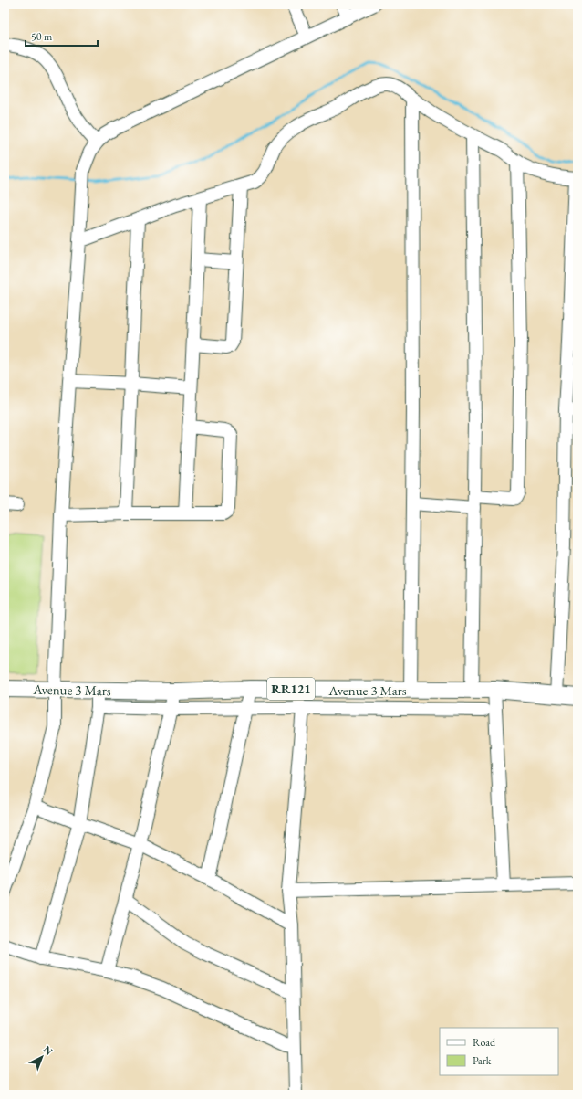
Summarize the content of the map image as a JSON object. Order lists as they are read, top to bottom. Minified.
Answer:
{"streets":{"main road":["RR121","Avenue 3 Mars"]},"legend":["Road","Park"],"scale_bar":"50 m","north":"top right"}
